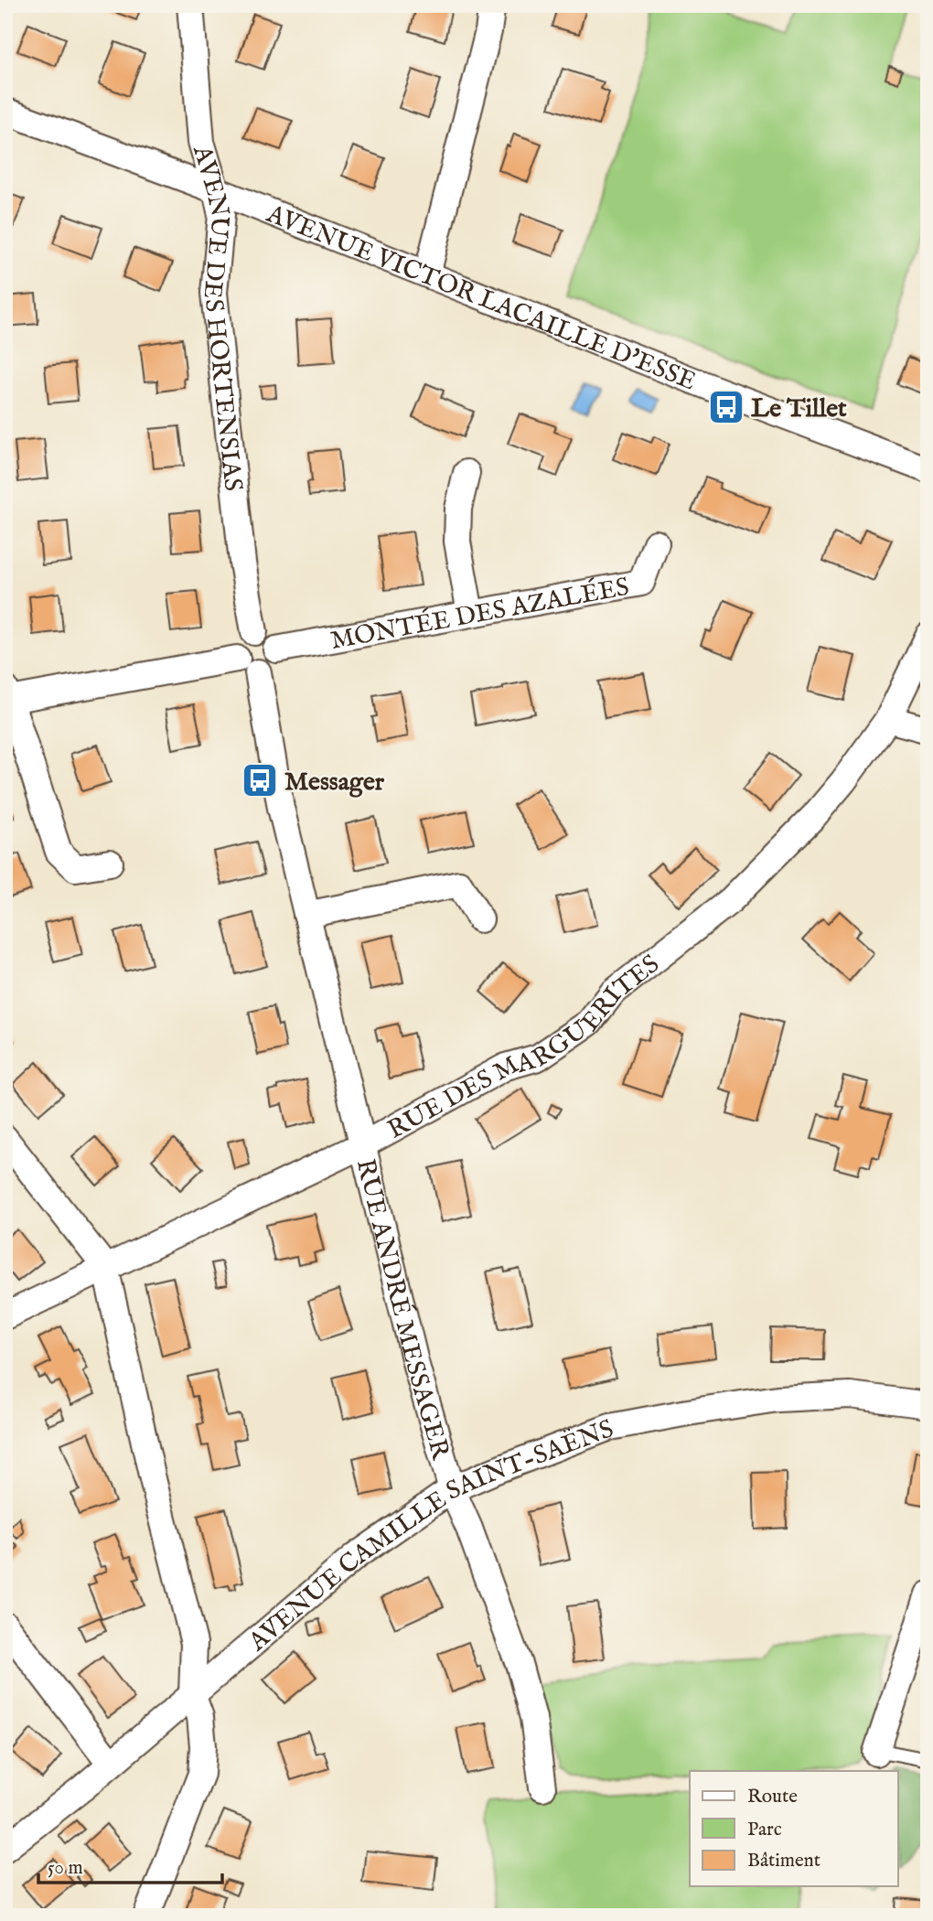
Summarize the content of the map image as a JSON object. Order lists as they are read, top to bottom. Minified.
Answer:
{"streets":{"street":["AVENUE VICTOR LACAILLE D'ESSE","AVENUE DES HORTENSIAS","MONTÉE DES AZALÉES","RUE DES MARGUERITES","RUE ANDRÉ MESSAGER","AVENUE CAMILLE SAINT-SAËNS"]},"crossings":[["AVENUE VICTOR LACAILLE D'ESSE","AVENUE DES HORTENSIAS"],["AVENUE DES HORTENSIAS","MONTÉE DES AZALÉES"],["AVENUE DES HORTENSIAS","RUE ANDRÉ MESSAGER"],["MONTÉE DES AZALÉES","RUE ANDRÉ MESSAGER"],["RUE DES MARGUERITES","RUE ANDRÉ MESSAGER"],["RUE ANDRÉ MESSAGER","AVENUE CAMILLE SAINT-SAËNS"]],"places":{"bus stop":["Le Tillet","Messager"]},"legend":["Route","Parc","Bâtiment"],"scale_bar":"50 m"}
